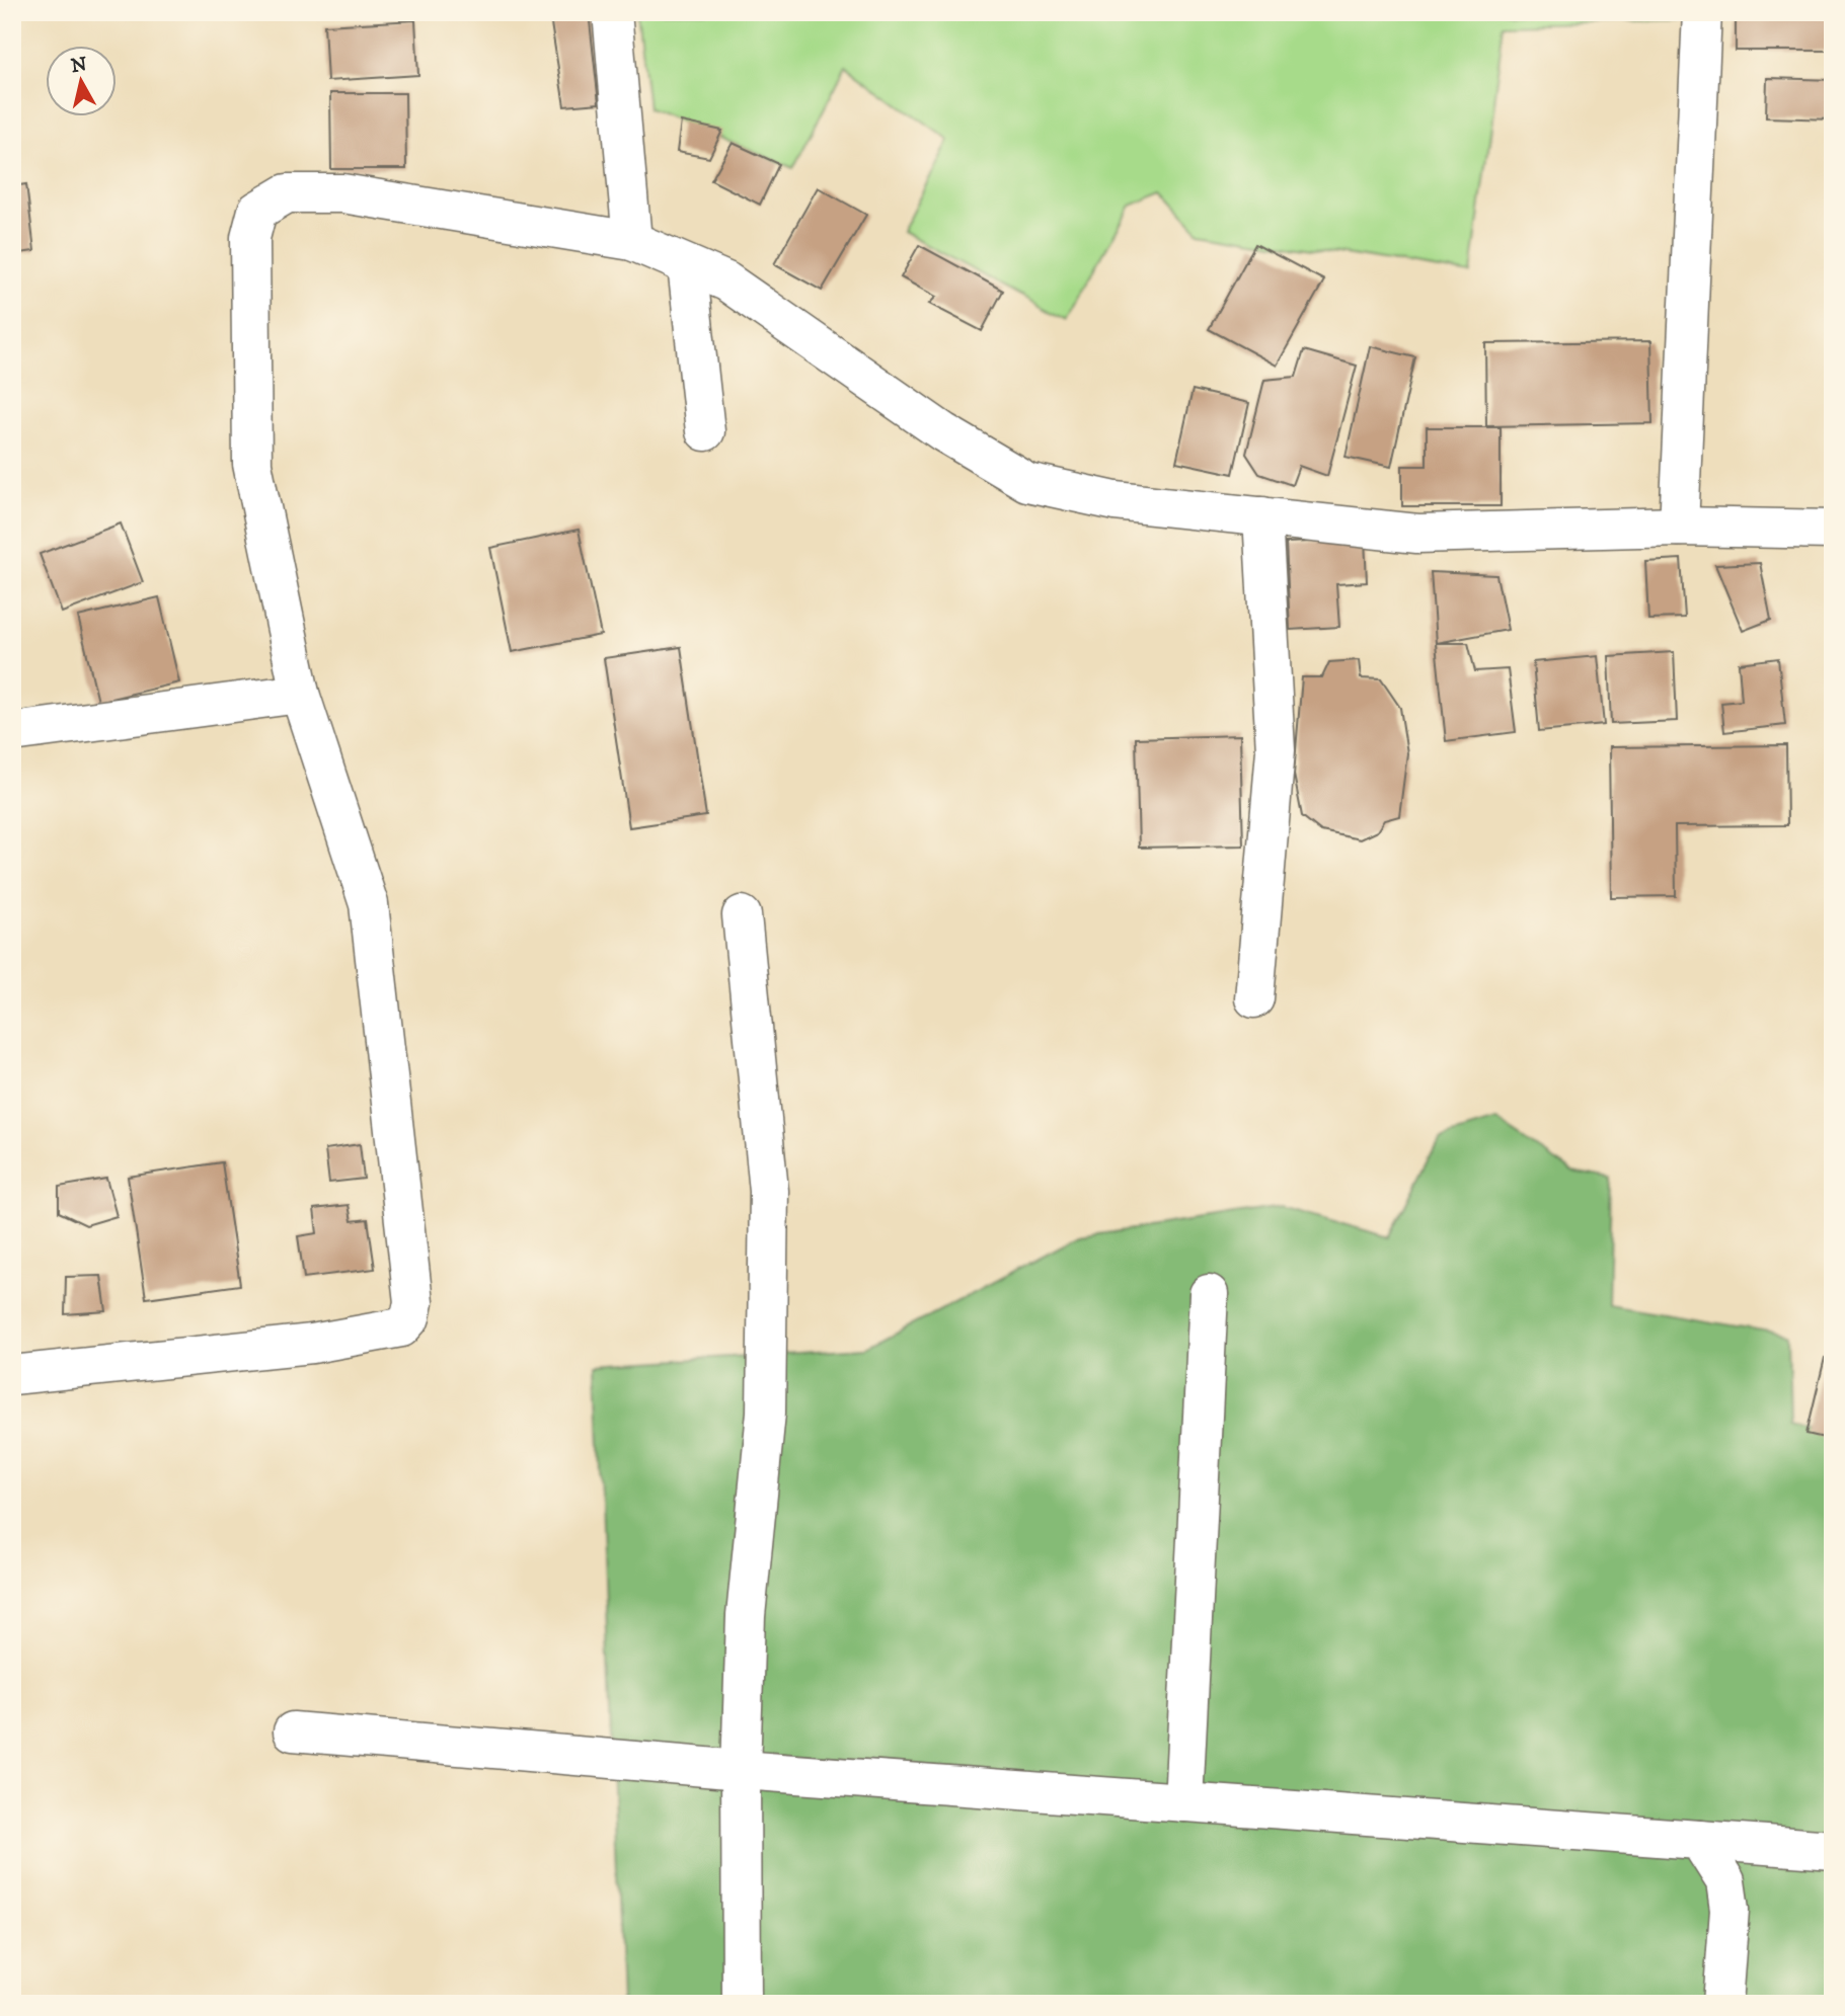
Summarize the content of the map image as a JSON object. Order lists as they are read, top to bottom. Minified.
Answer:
{"north":"top"}
